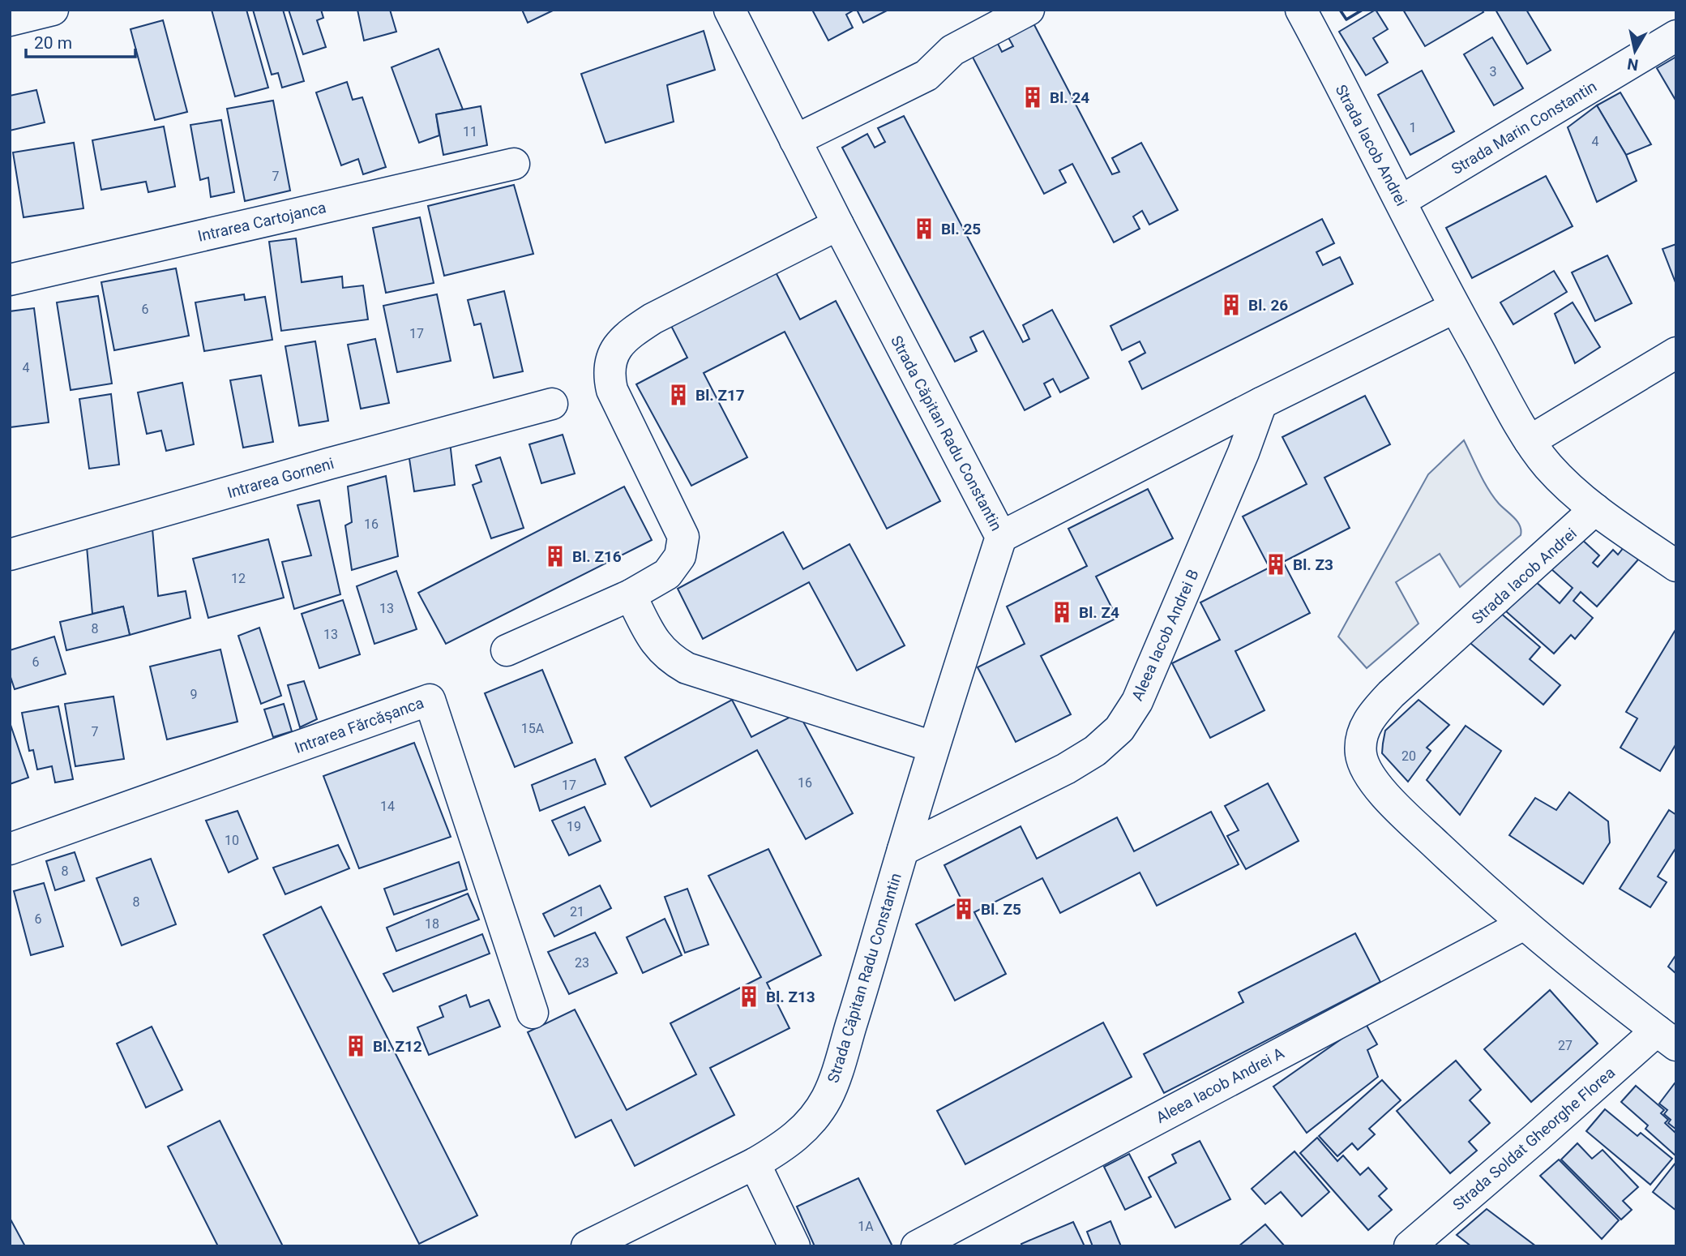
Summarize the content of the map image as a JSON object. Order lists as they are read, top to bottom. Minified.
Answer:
{"streets":{"street":["Strada Marin Constantin","Strada Iacob Andrei","Intrarea Cartojanca","Strada Căpitan Radu Constantin","Intrarea Gorneni","Aleea Iacob Andrei B","Intrarea Fărcășanca","Aleea Iacob Andrei A","Strada Soldat Gheorghe Florea"]},"crossings":[["Strada Marin Constantin","Strada Iacob Andrei"],["Strada Iacob Andrei","Aleea Iacob Andrei A"],["Strada Iacob Andrei","Strada Soldat Gheorghe Florea"],["Strada Căpitan Radu Constantin","Aleea Iacob Andrei B"]],"places":{"building":["Bl. 24","Bl. 25","Bl. 26","Bl. Z17","Bl. Z16","Bl. Z3","Bl. Z4","Bl. Z5","Bl. Z13","Bl. Z12"]},"house_numbers":["3","1","11","4","7","6","17","4","16","12","13","8","13","6","9","15A","7","20","16","17","14","19","10","8","8","21","6","18","23","27","1A"],"scale_bar":"20 m","north":"bottom"}
